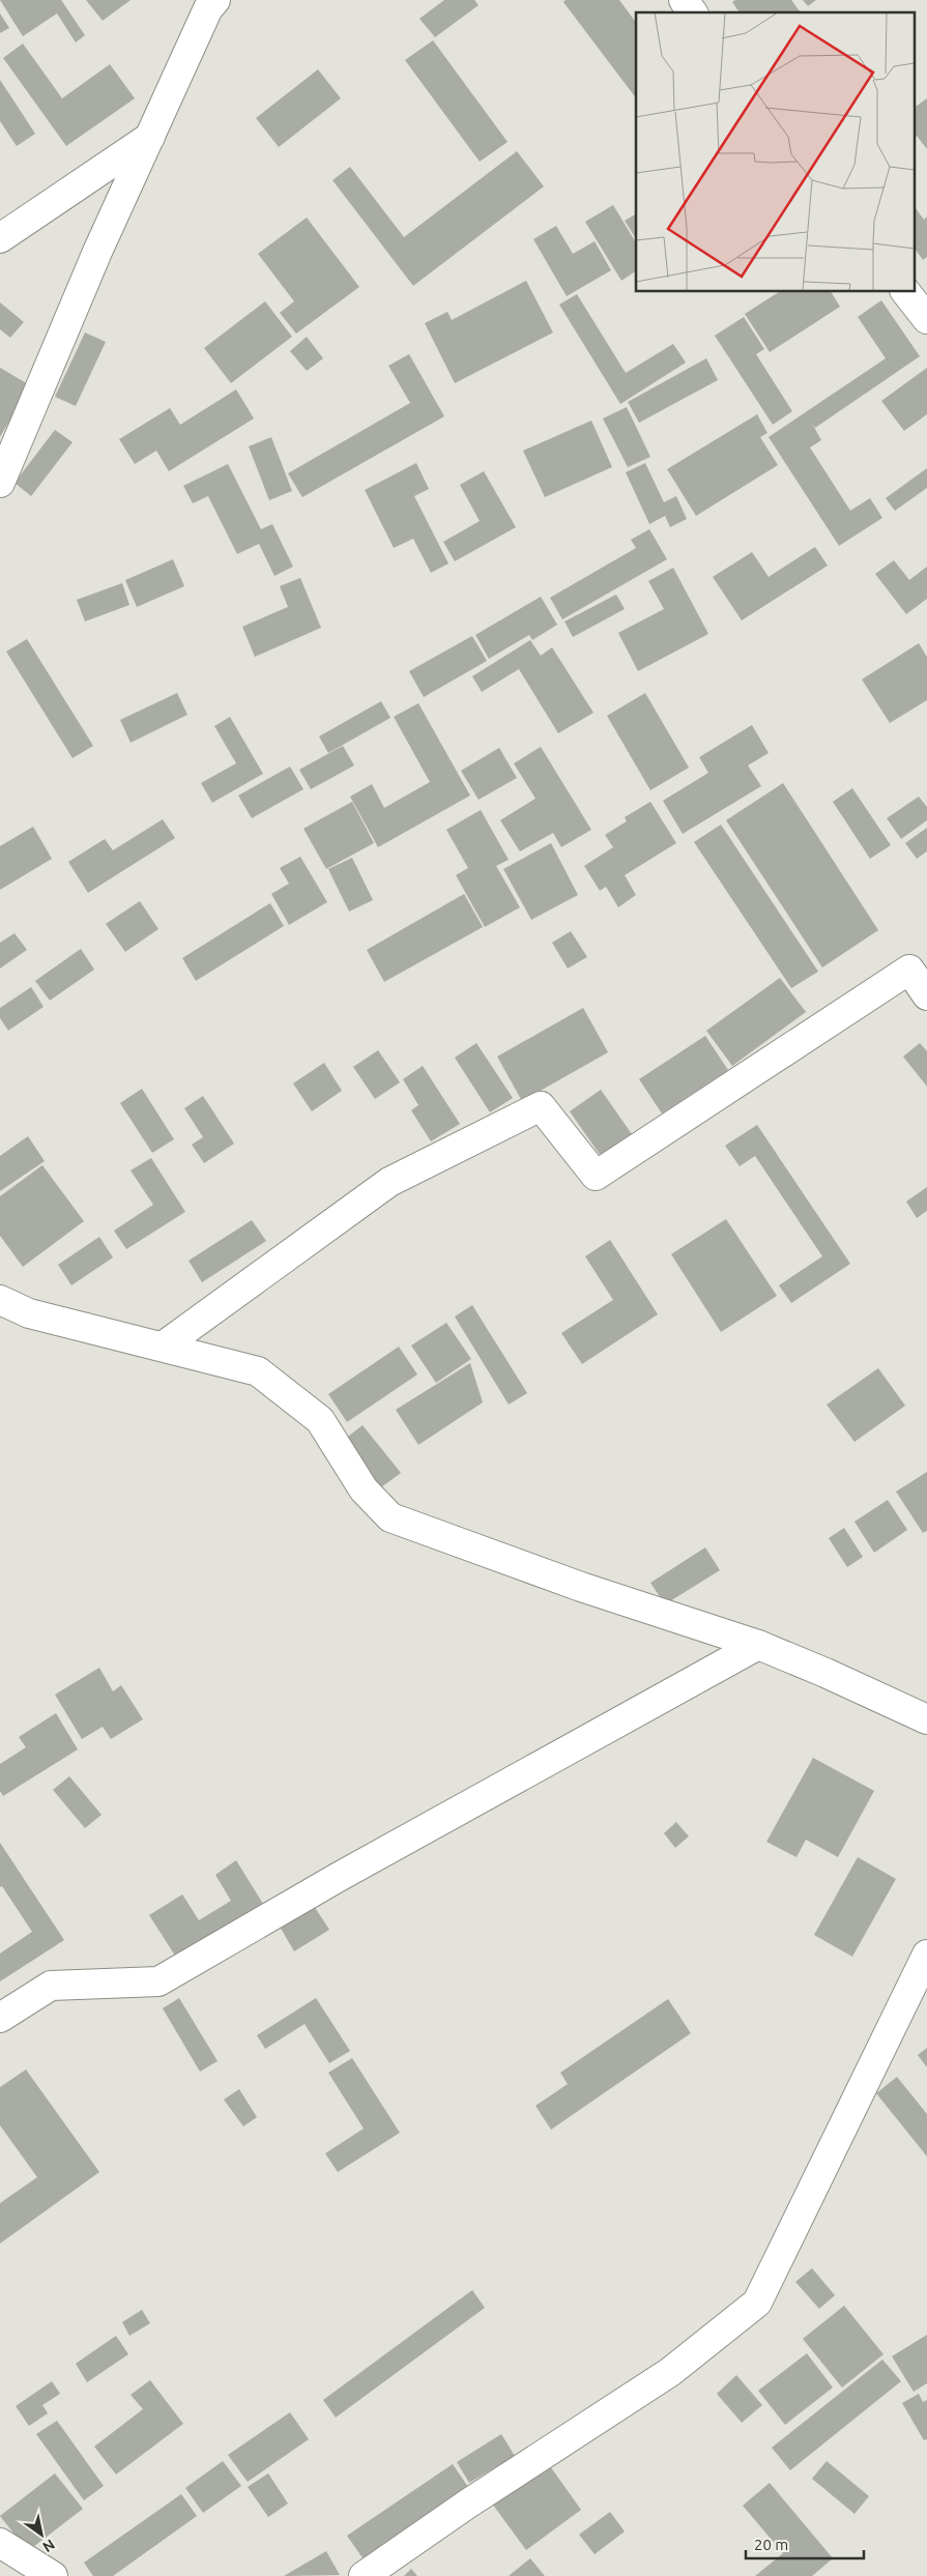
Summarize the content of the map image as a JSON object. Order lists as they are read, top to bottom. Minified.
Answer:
{"scale_bar":"20 m","north":"bottom right"}
